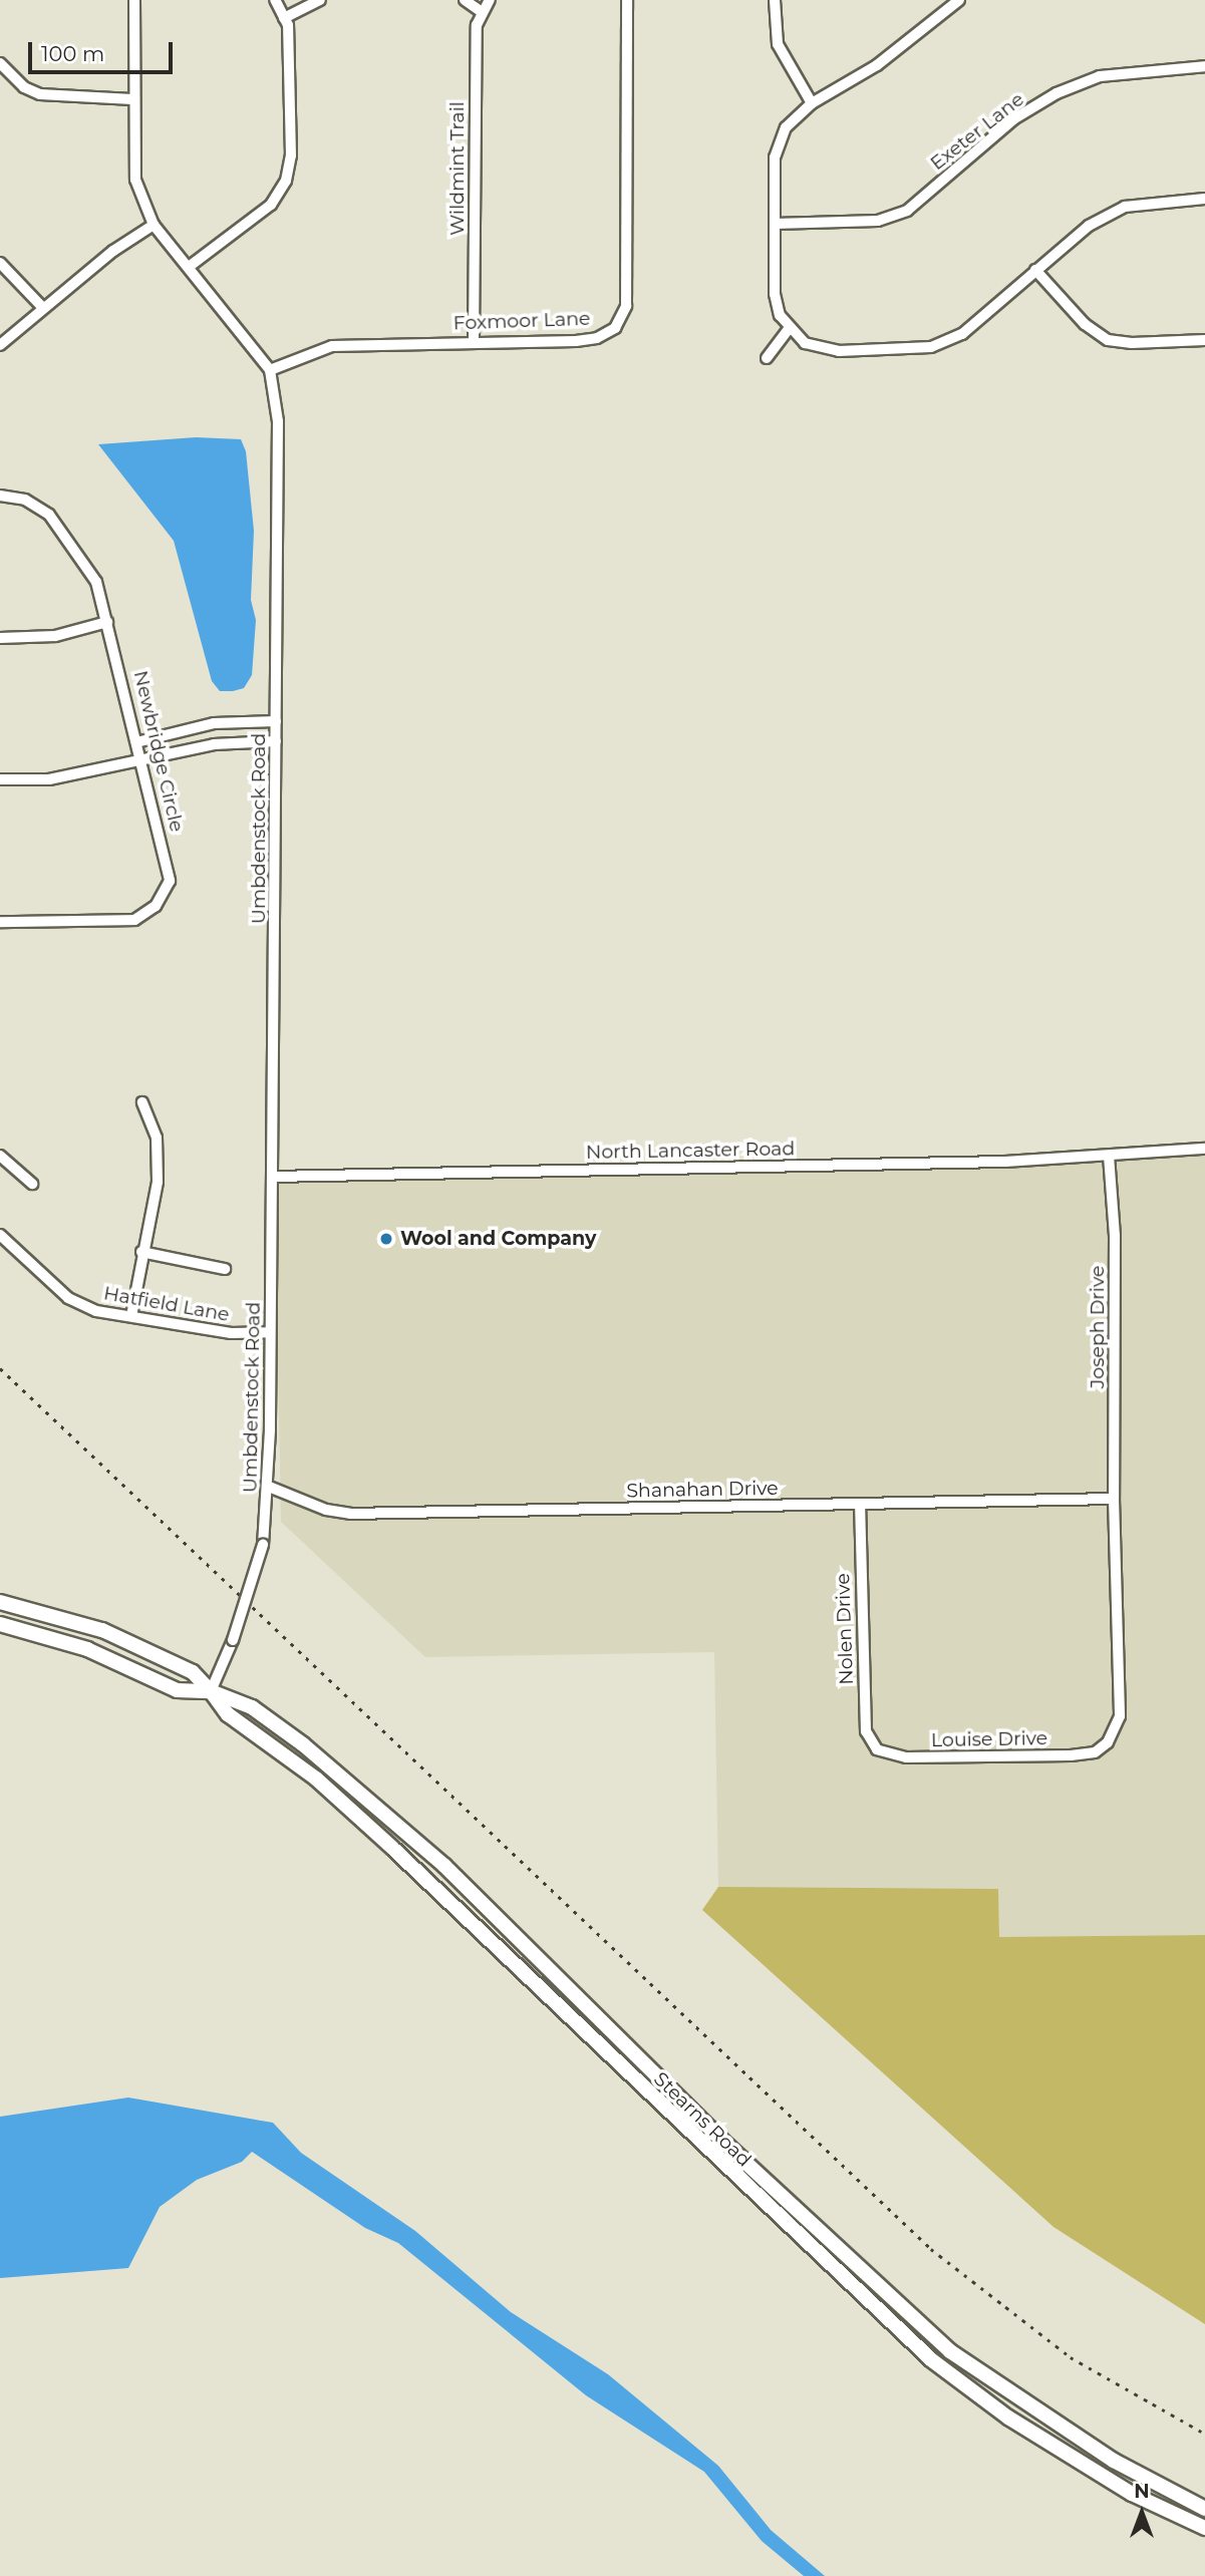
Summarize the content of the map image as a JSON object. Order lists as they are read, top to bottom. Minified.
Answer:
{"streets":{"main road":["Stearns Road"],"street":["Exeter Lane","Wildmint Trail","Foxmoor Lane","Newbridge Circle","Umbdenstock Road","North Lancaster Road","Hatfield Lane","Joseph Drive","Shanahan Drive","Nolen Drive","Louise Drive"]},"crossings":[["Wildmint Trail","Foxmoor Lane"],["Foxmoor Lane","Umbdenstock Road"],["Umbdenstock Road","North Lancaster Road"],["Umbdenstock Road","Hatfield Lane"],["Umbdenstock Road","Shanahan Drive"],["Umbdenstock Road","Stearns Road"],["North Lancaster Road","Joseph Drive"],["Joseph Drive","Shanahan Drive"],["Joseph Drive","Louise Drive"],["Shanahan Drive","Nolen Drive"],["Shanahan Drive","Louise Drive"],["Nolen Drive","Louise Drive"]],"places":["Wool and Company"],"scale_bar":"100 m","north":"top"}
